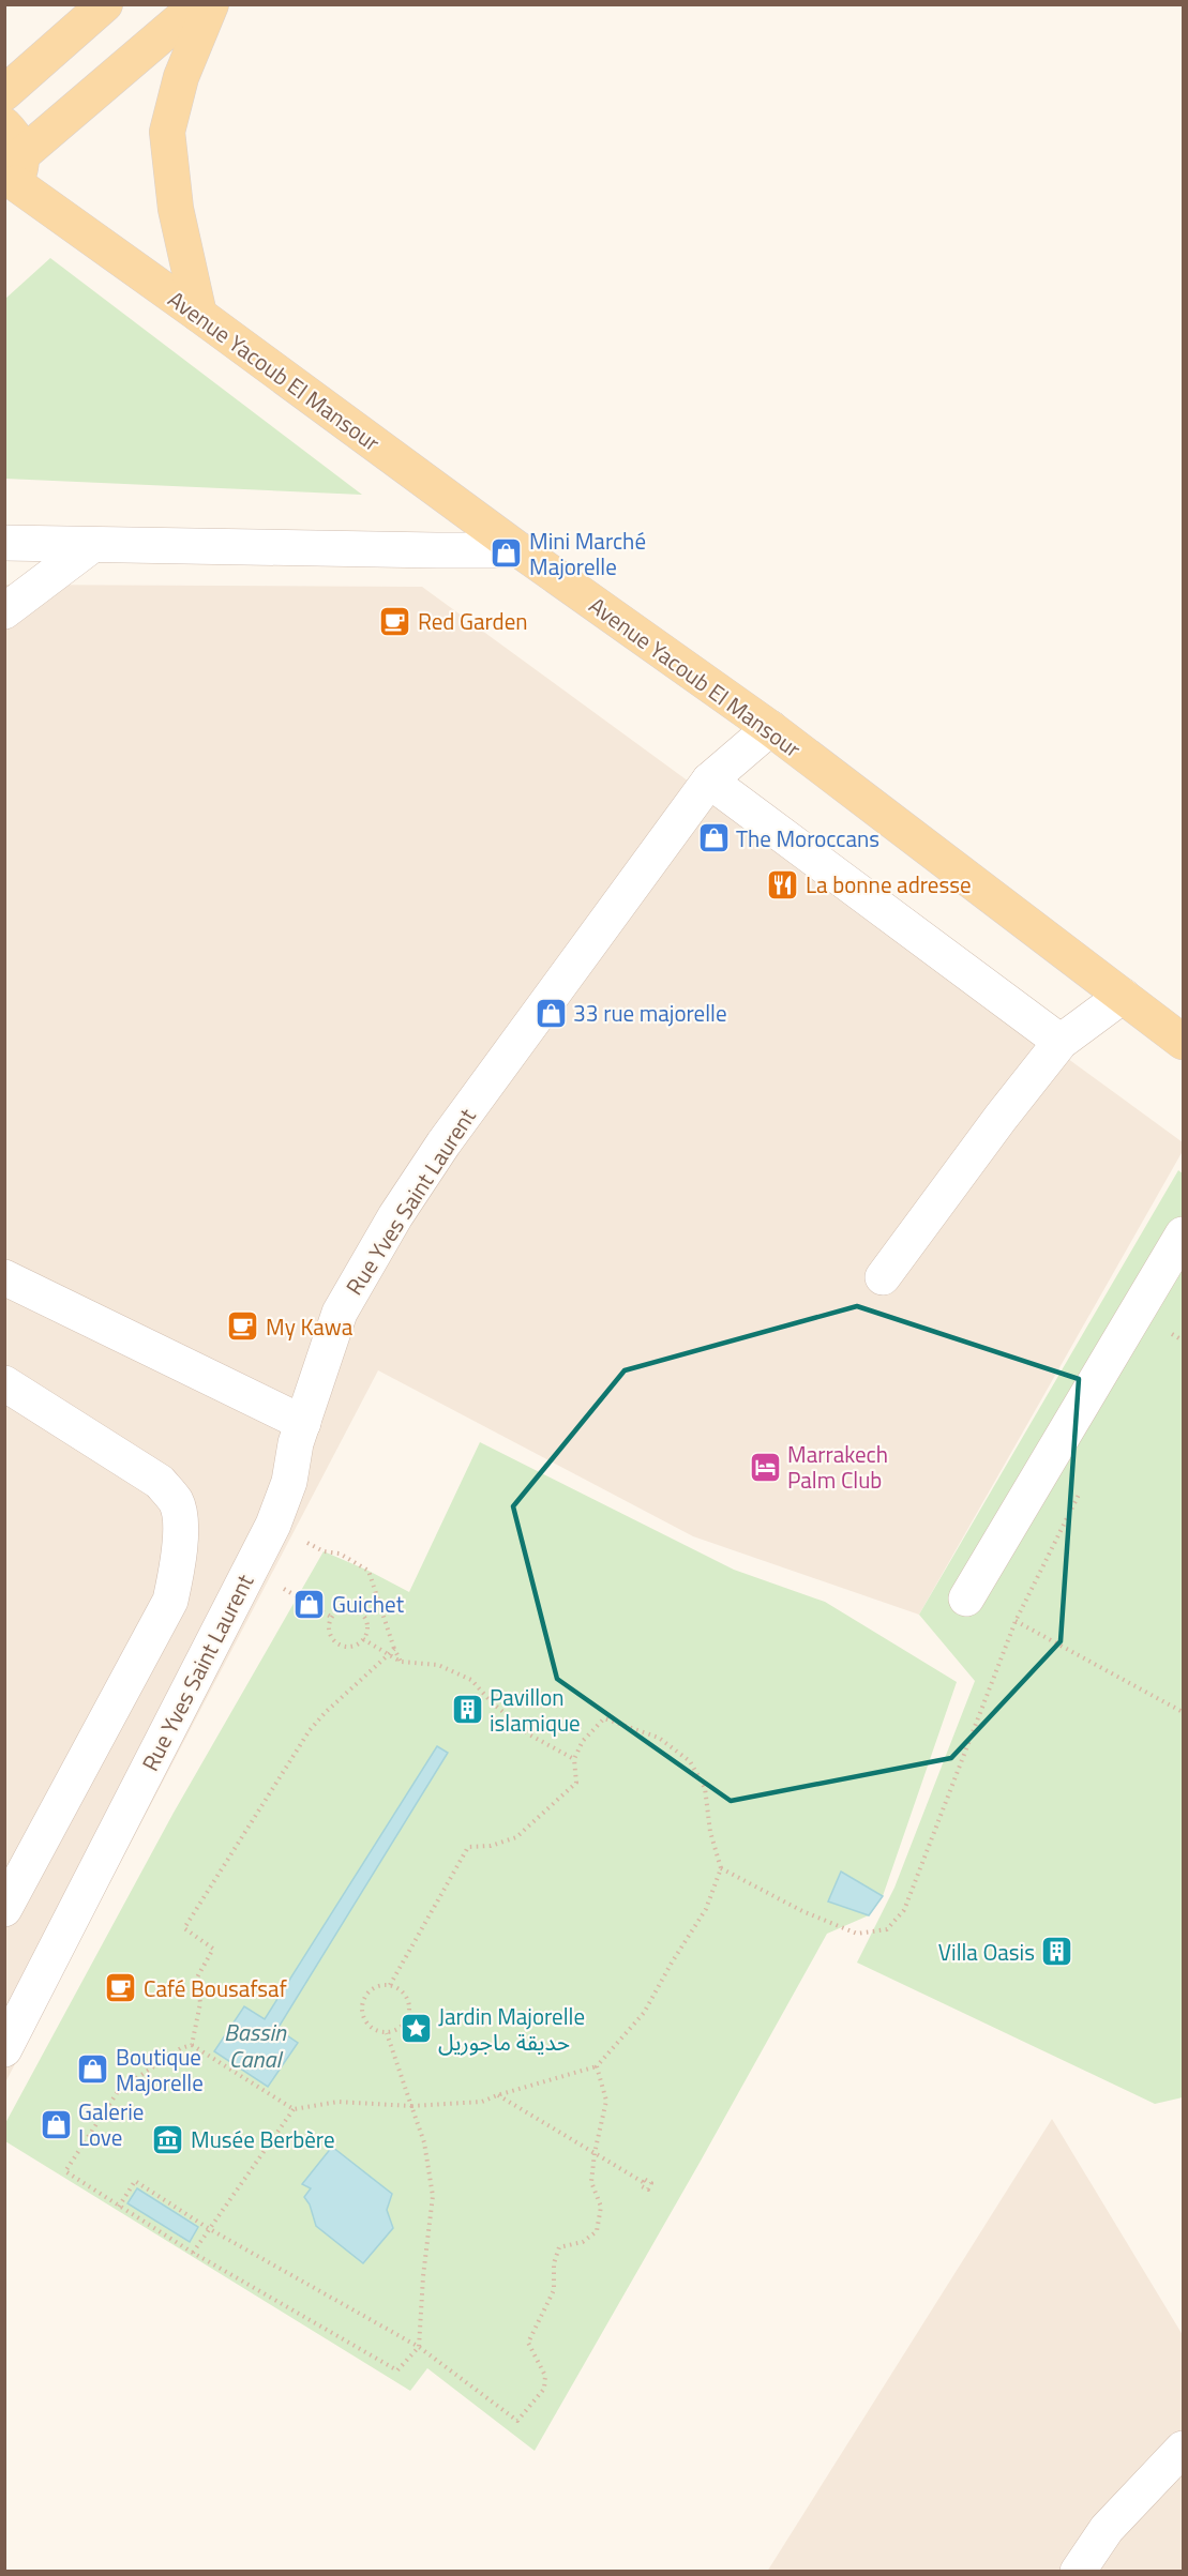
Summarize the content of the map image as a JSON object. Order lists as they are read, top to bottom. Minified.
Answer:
{"streets":{"main road":["Avenue Yacoub El Mansour"],"street":["Rue Yves Saint Laurent"]},"crossings":[["Avenue Yacoub El Mansour","Rue Yves Saint Laurent"]],"water":["Bassin Canal"],"places":{"shop":["Mini Marché Majorelle","The Moroccans","33 rue majorelle","Guichet","Boutique Majorelle","Galerie Love"],"cafe":["Red Garden","My Kawa","Café Bousafsaf"],"restaurant":["La bonne adresse"],"hotel":["Marrakech Palm Club"],"building":["Pavillon islamique","Villa Oasis"],"place":["Jardin Majorelle حديقة ماجوريل"],"museum":["Musée Berbère"]}}
